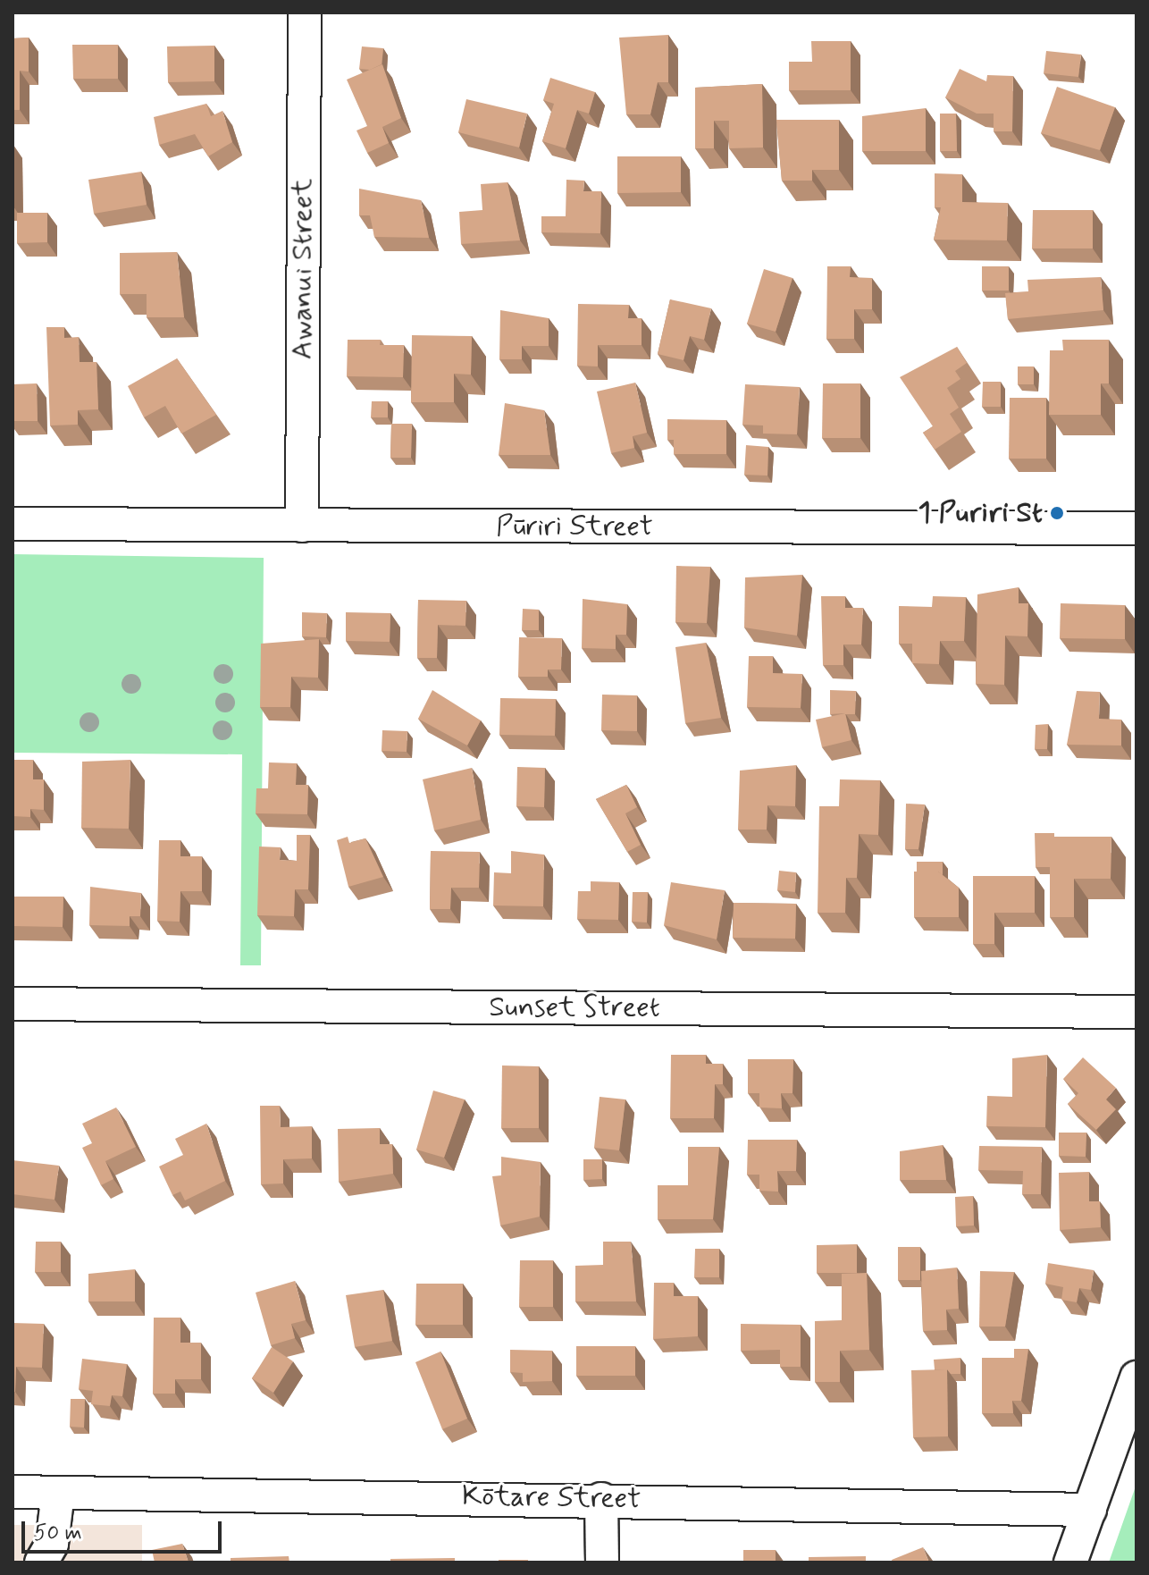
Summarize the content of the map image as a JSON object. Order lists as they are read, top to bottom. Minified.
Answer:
{"streets":{"street":["Awanui Street","Pūriri Street","Sunset Street","Kōtare Street"]},"crossings":[["Awanui Street","Pūriri Street"]],"places":["1 Puriri St"],"scale_bar":"50 m"}
